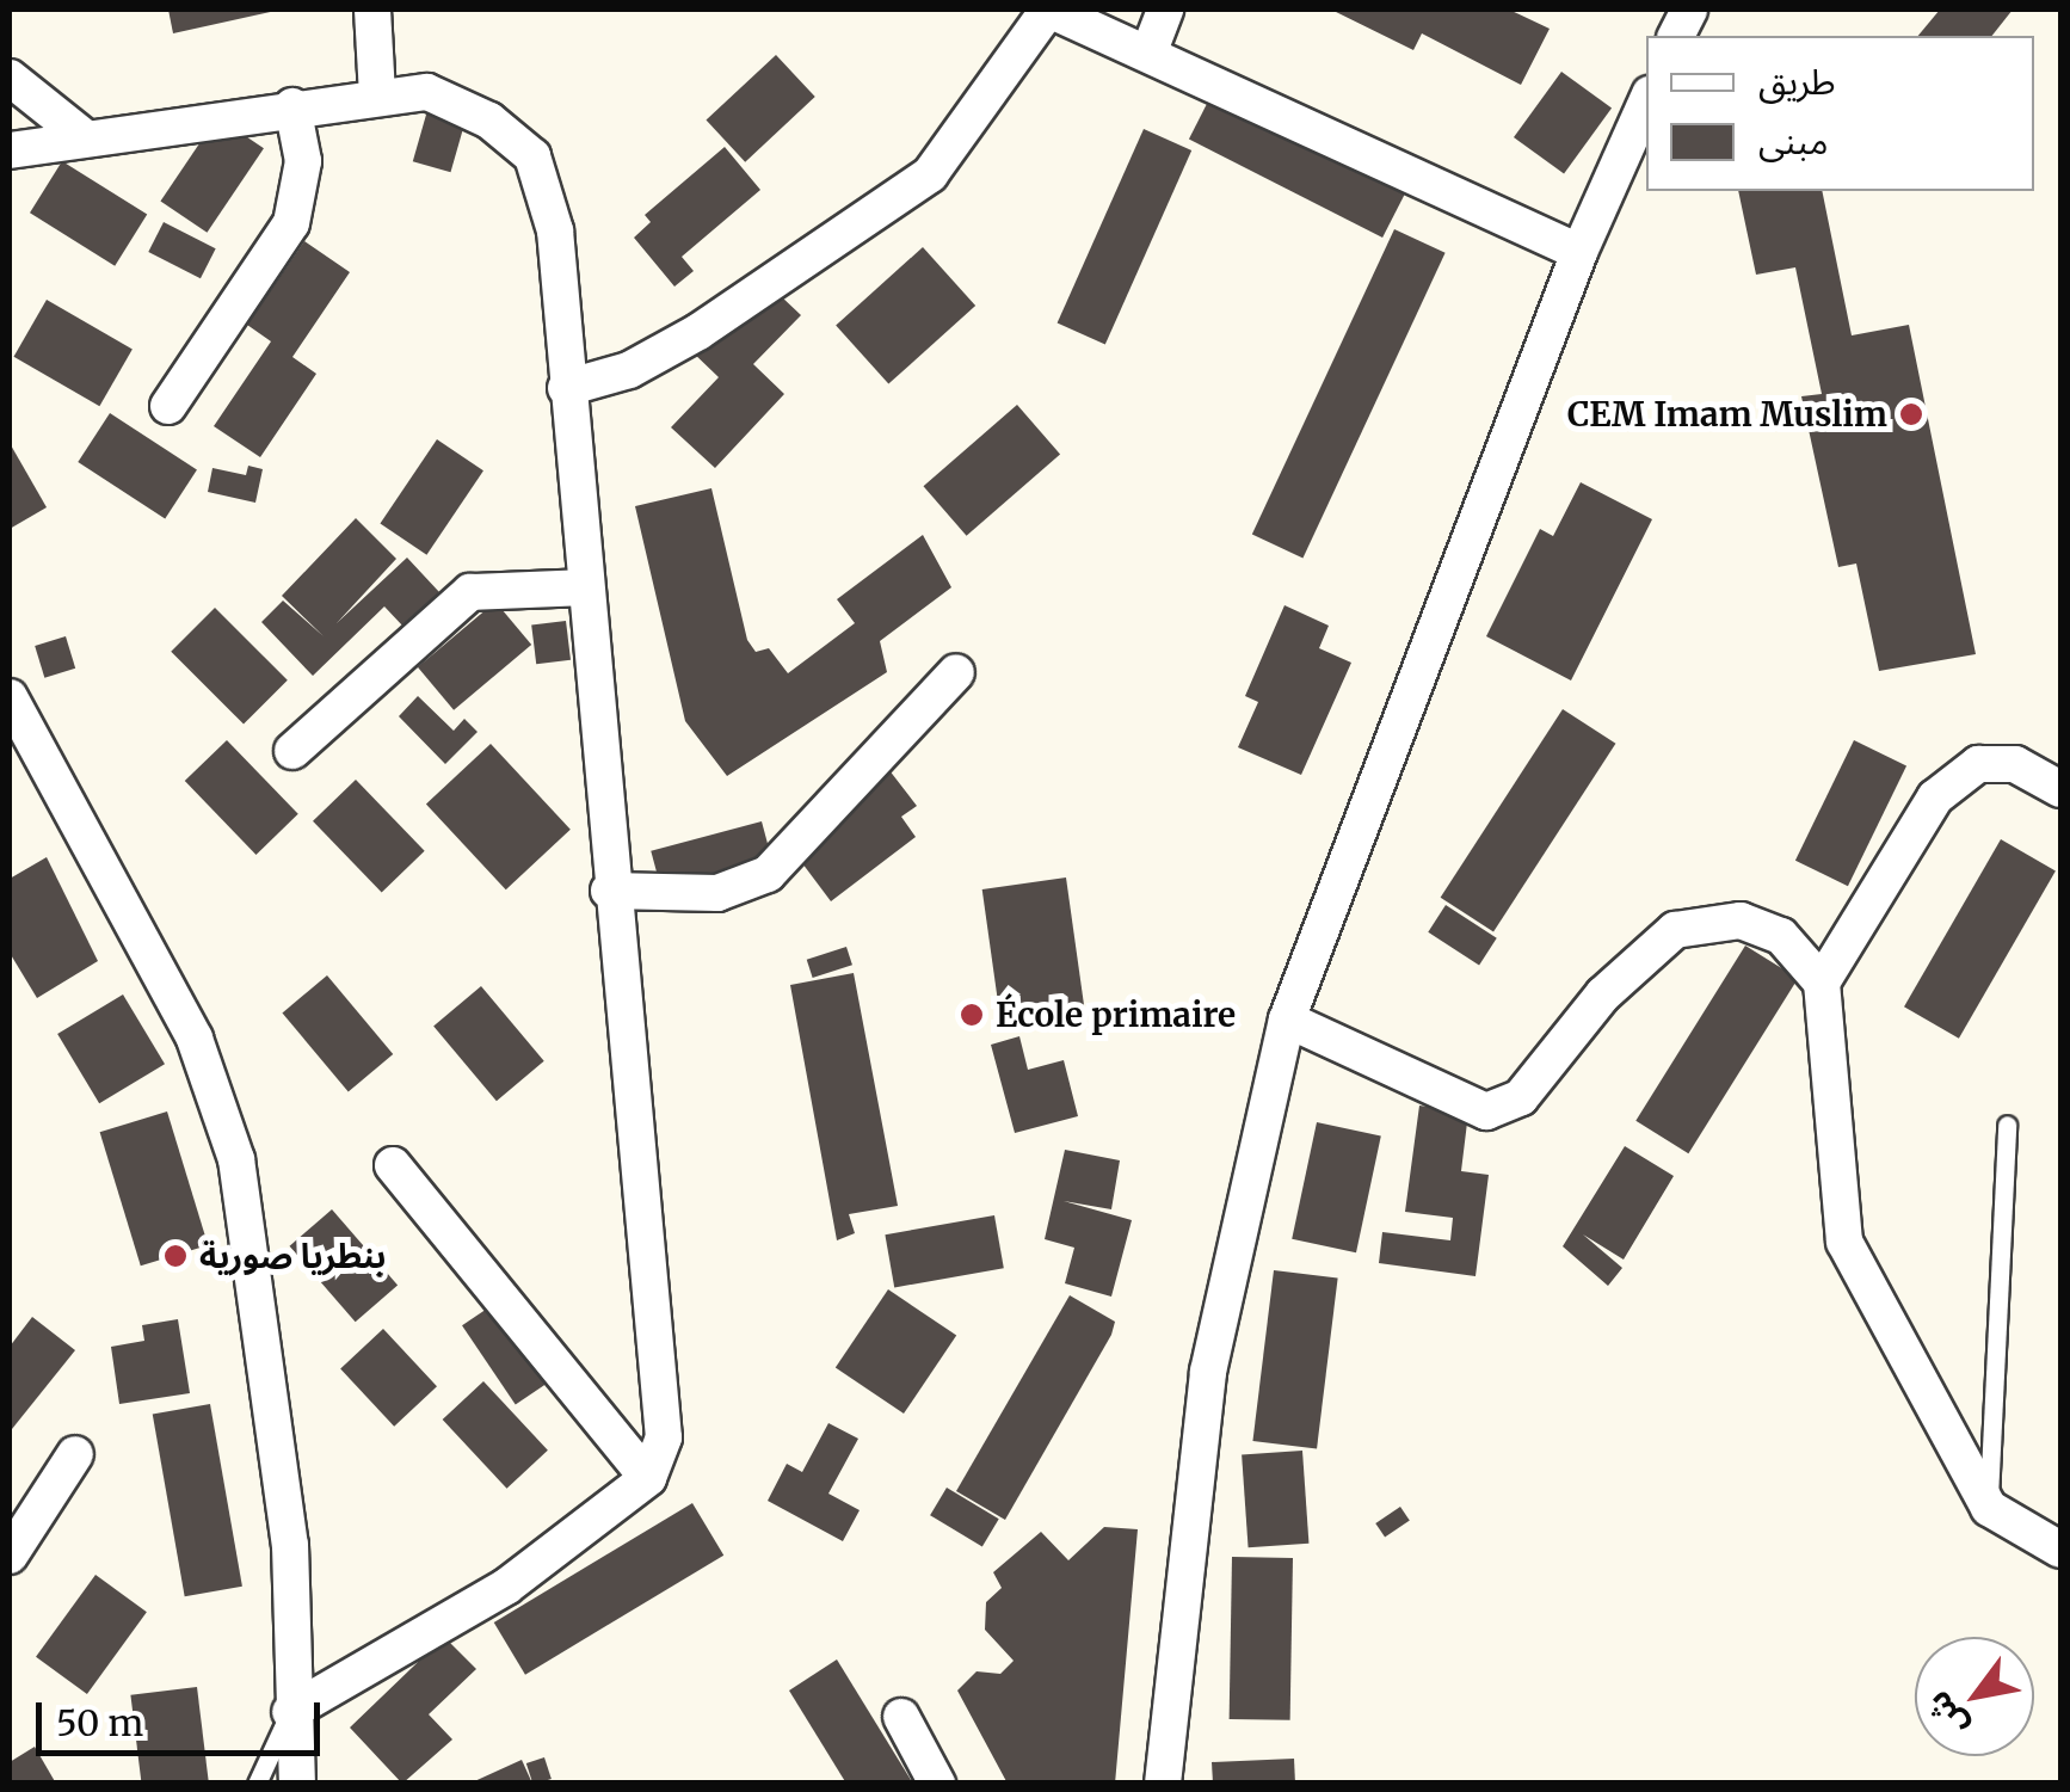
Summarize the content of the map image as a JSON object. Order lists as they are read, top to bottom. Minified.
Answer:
{"places":["CEM Imam Muslim","École primaire","بنطريا صورية"],"legend":["طريق","مبنى"],"scale_bar":"50 m","north":"bottom left"}
